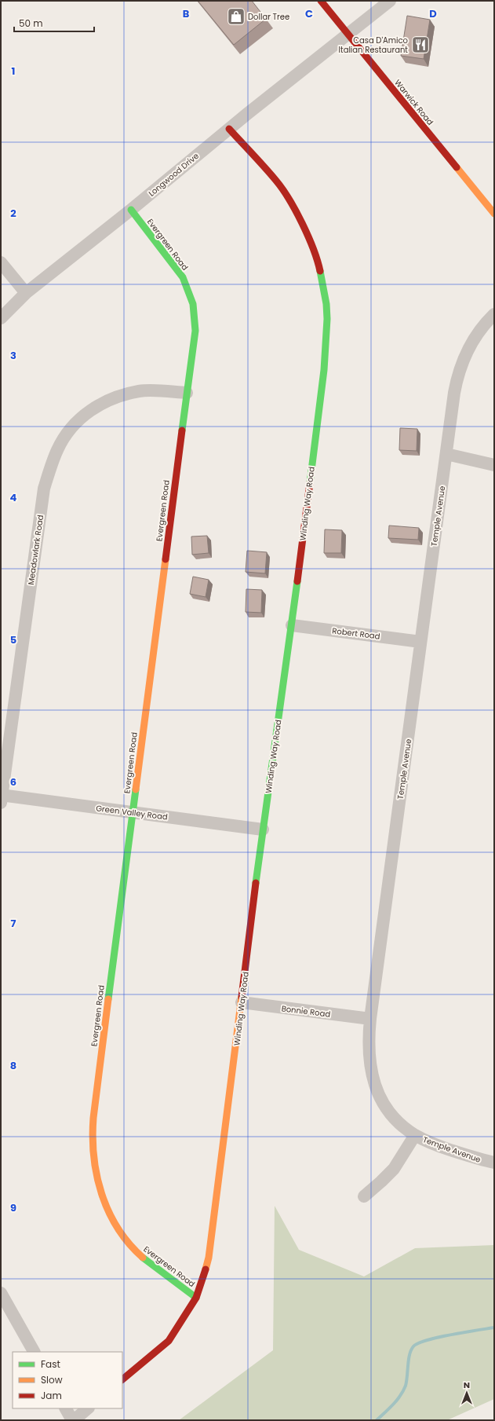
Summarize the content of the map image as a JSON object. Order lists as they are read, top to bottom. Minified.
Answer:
{"streets":{"street":["Warwick Road","Longwood Drive","Evergreen Road","Winding Way Road","Temple Avenue","Meadowlark Road","Robert Road","Green Valley Road","Bonnie Road"]},"crossings":[["Warwick Road","Longwood Drive"],["Longwood Drive","Evergreen Road"],["Longwood Drive","Winding Way Road"],["Evergreen Road","Winding Way Road"],["Evergreen Road","Meadowlark Road"],["Evergreen Road","Green Valley Road"],["Winding Way Road","Robert Road"],["Winding Way Road","Green Valley Road"],["Winding Way Road","Bonnie Road"],["Temple Avenue","Robert Road"],["Temple Avenue","Bonnie Road"],["Meadowlark Road","Green Valley Road"]],"places":{"shop":["Dollar Tree"],"restaurant":["Casa D'Amico Italian Restaurant"]},"legend":["Fast","Slow","Jam"],"scale_bar":"50 m","north":"top","grid":{"columns":["B","C","D"],"rows":["1","2","3","4","5","6","7","8","9"]}}
